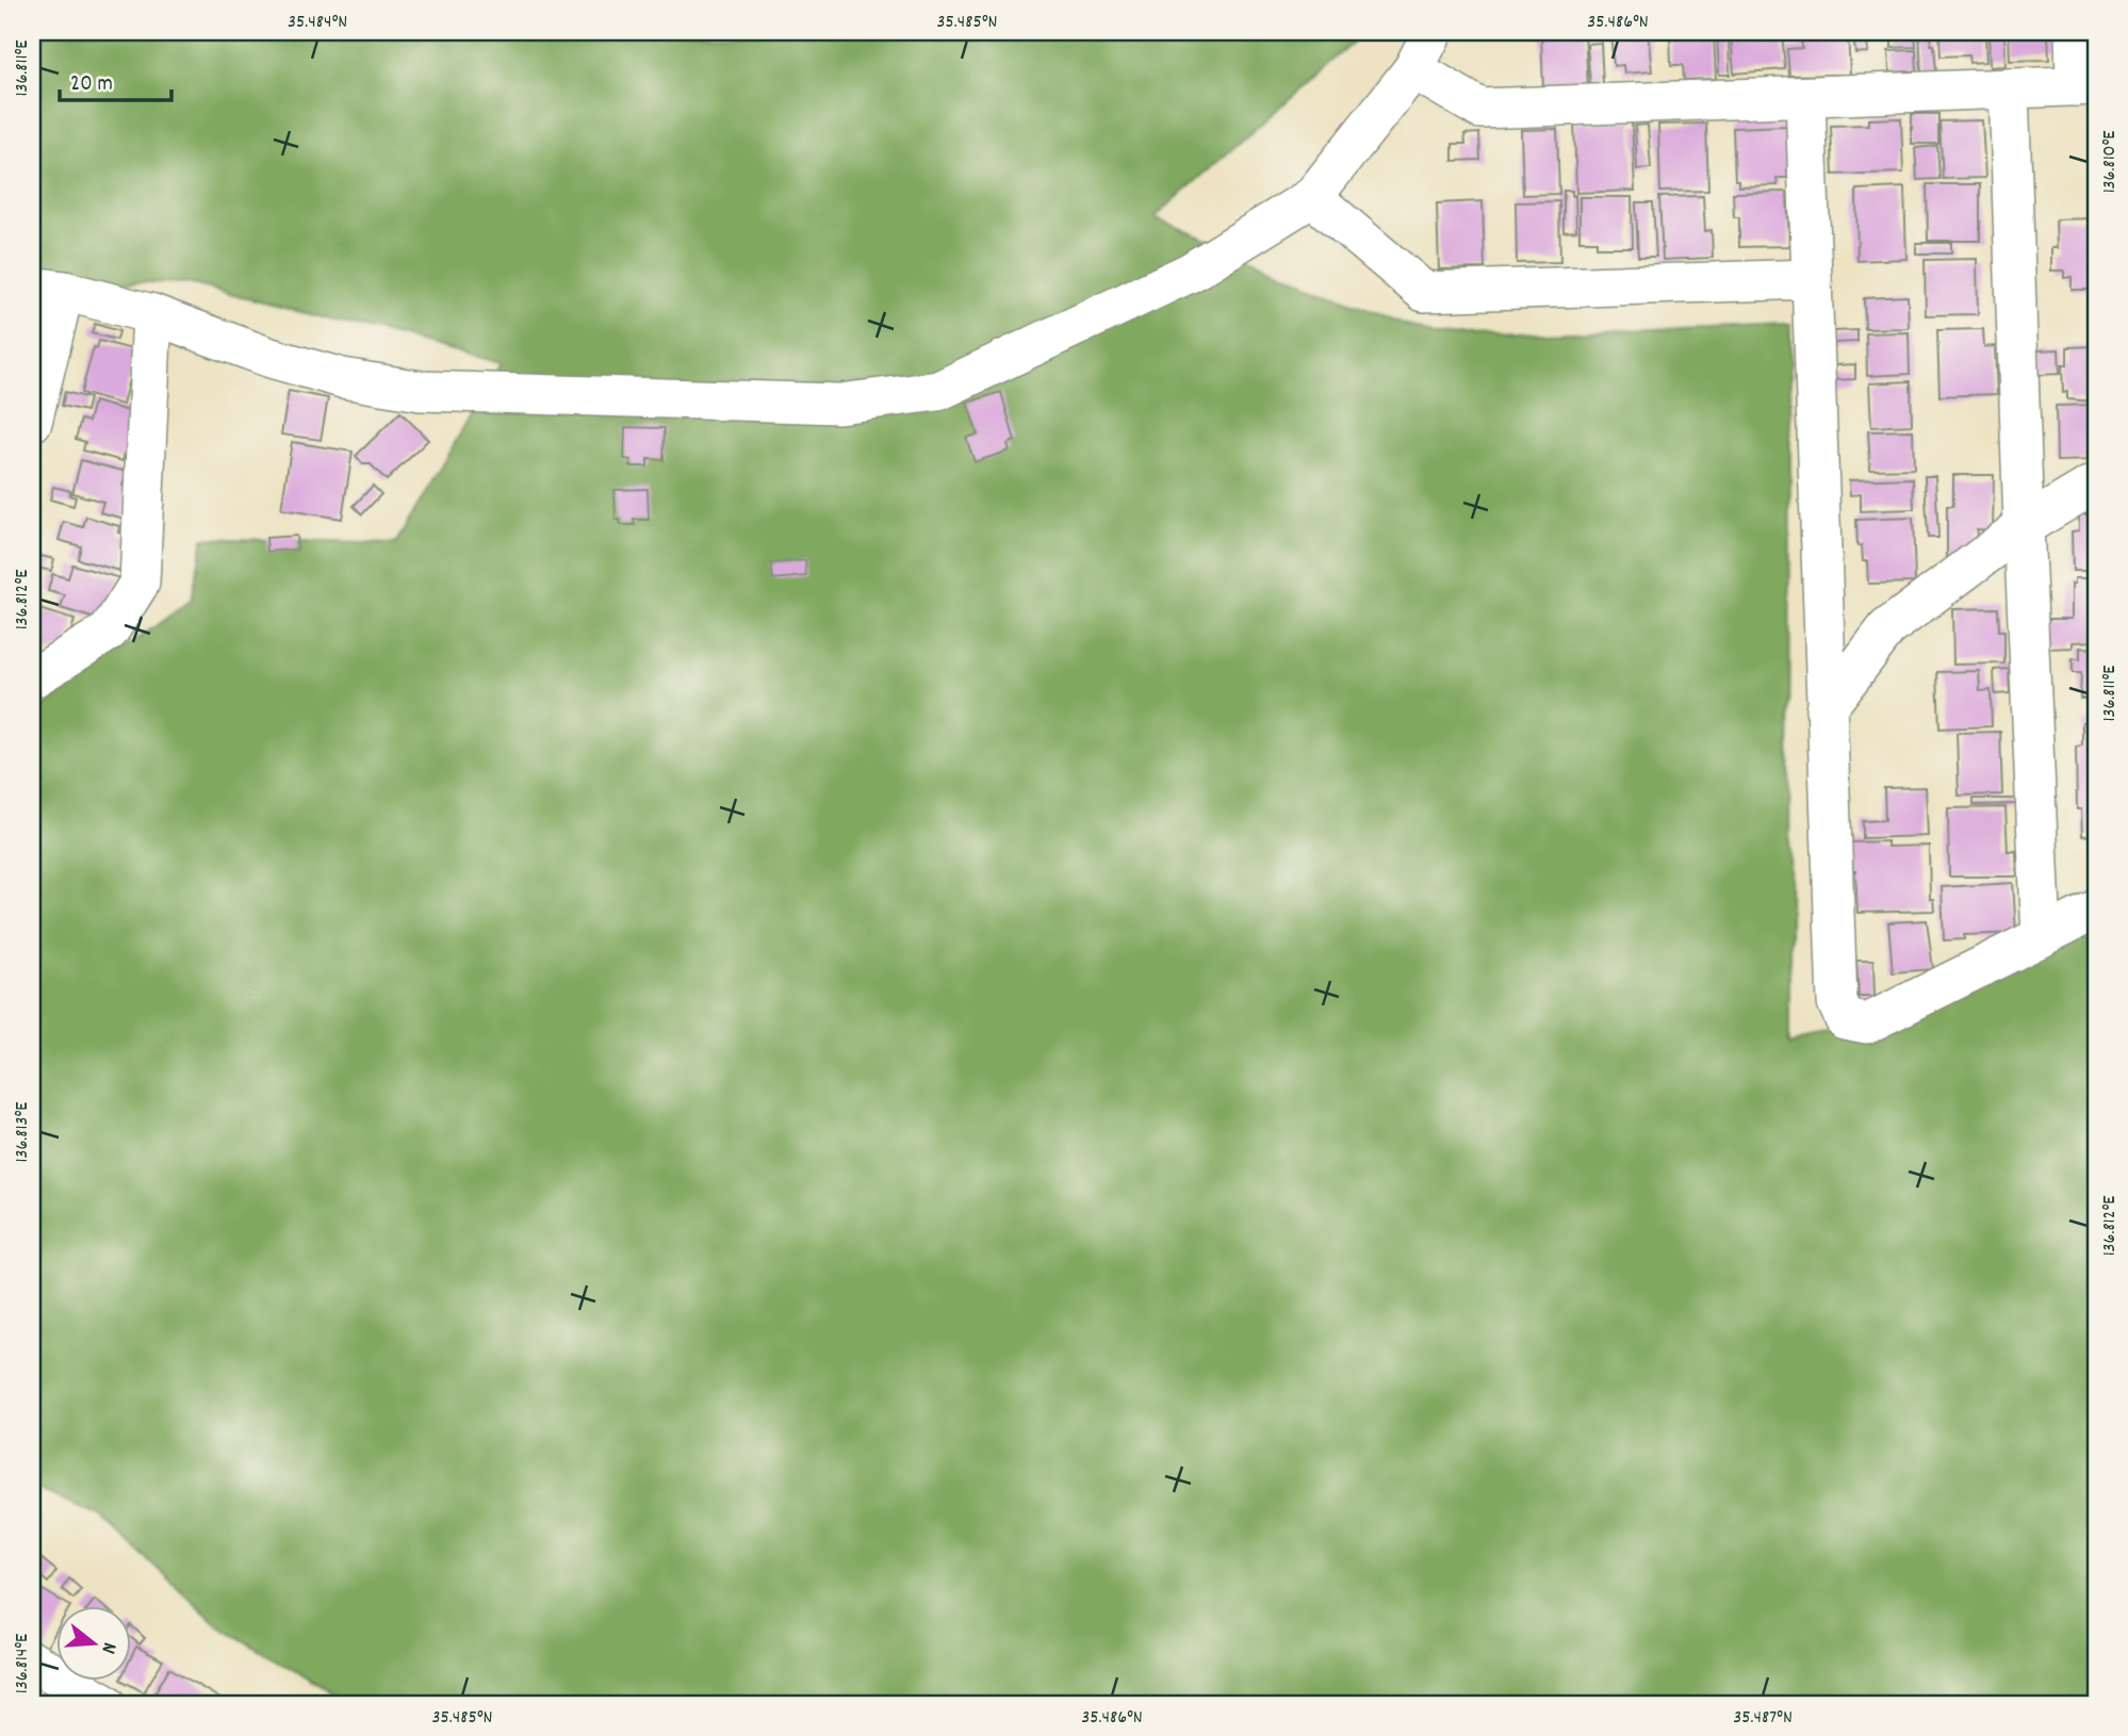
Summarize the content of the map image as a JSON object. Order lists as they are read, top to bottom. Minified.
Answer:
{"scale_bar":"20 m","north":"right","coordinates":["35.484°N","35.485°N","35.486°N","136.811°E","136.810°E","136.812°E","136.813°E","136.814°E","35.487°N"]}
